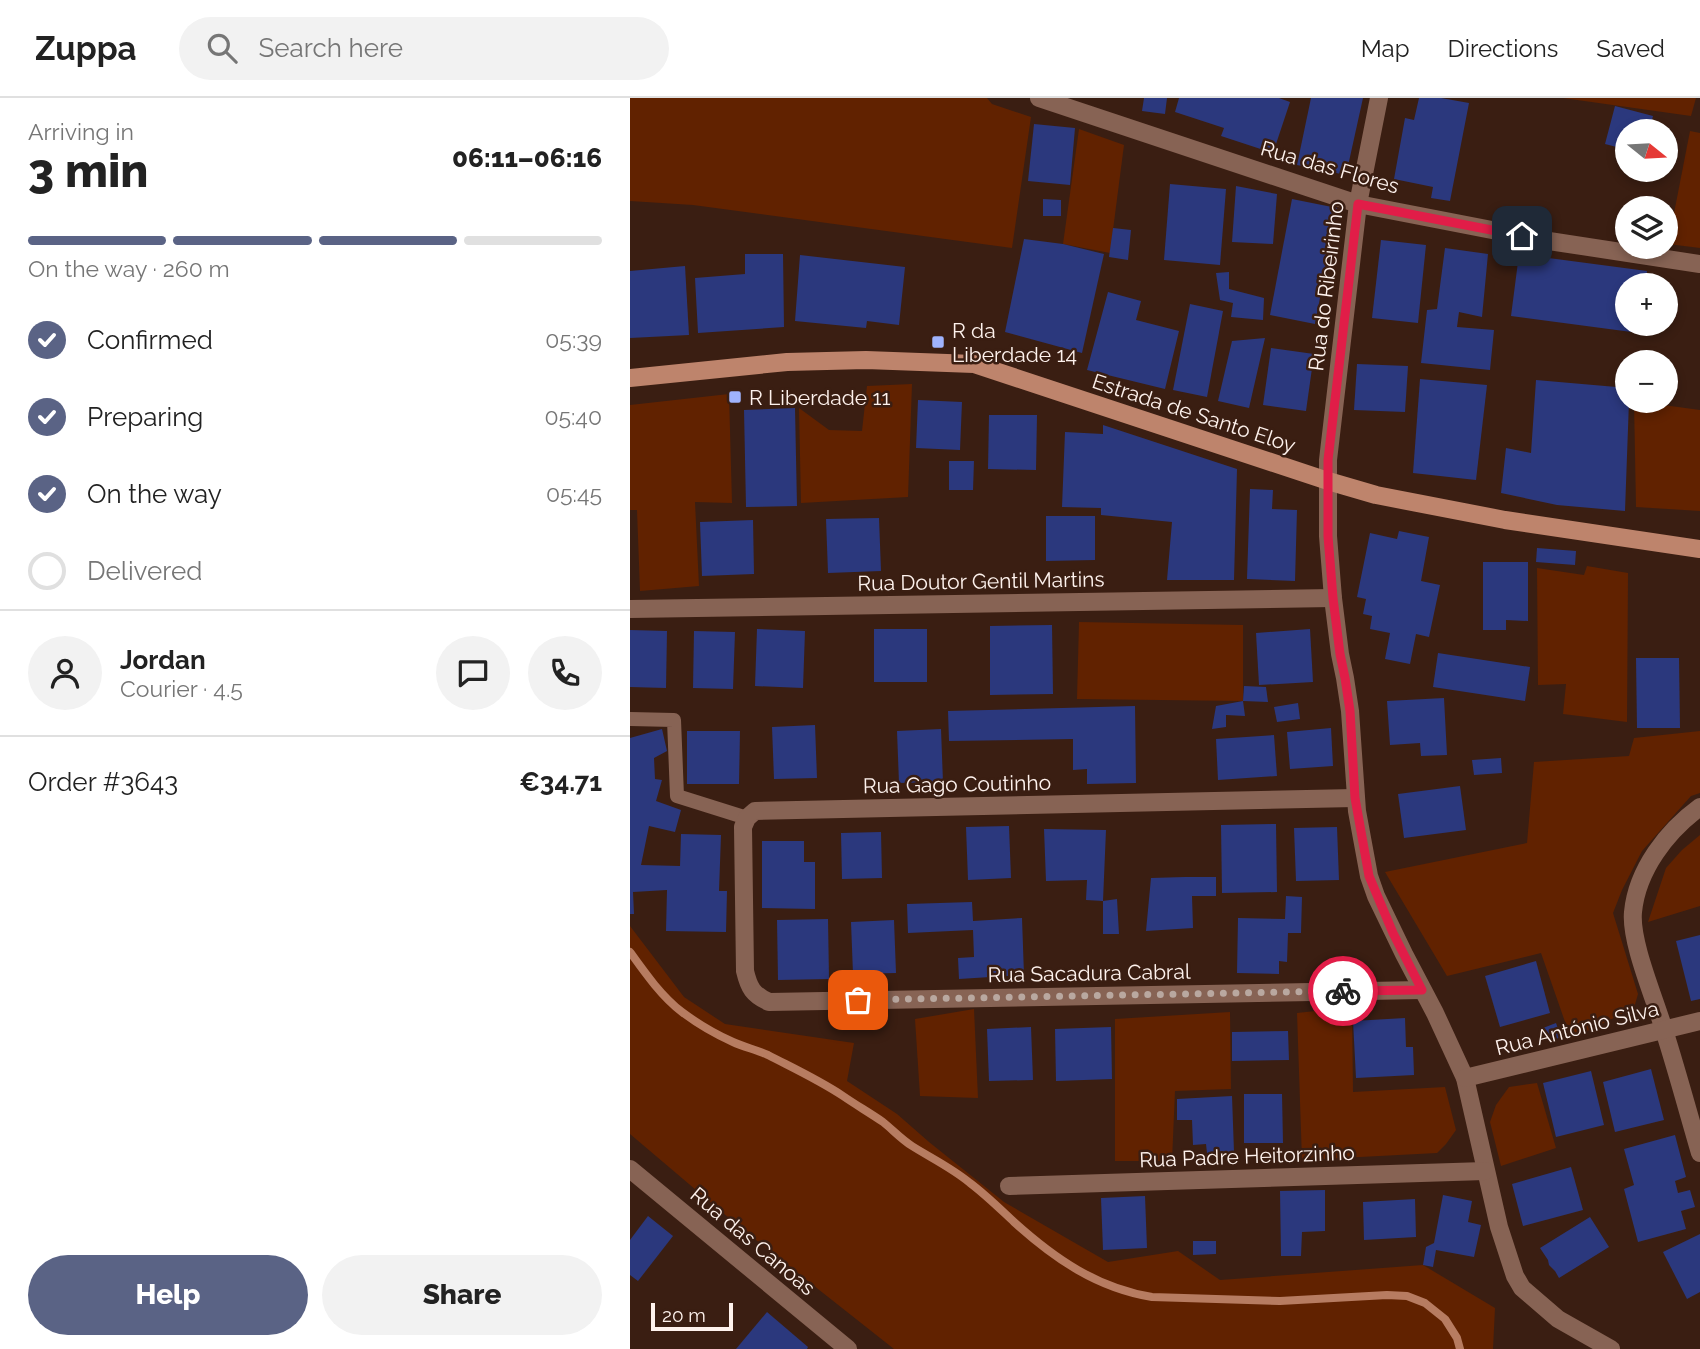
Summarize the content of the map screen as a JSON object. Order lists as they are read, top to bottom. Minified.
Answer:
{"streets":{"main road":["Estrada de Santo Eloy"],"street":["Rua das Flores","Rua do Ribeirinho","Rua Doutor Gentil Martins","Rua Gago Coutinho","Rua Sacadura Cabral","Rua António Silva","Rua Padre Heitorzinho","Rua das Canoas"]},"crossings":[["Rua das Flores","Rua do Ribeirinho"],["Rua do Ribeirinho","Estrada de Santo Eloy"],["Rua do Ribeirinho","Rua Doutor Gentil Martins"],["Rua do Ribeirinho","Rua Gago Coutinho"],["Rua do Ribeirinho","Rua Sacadura Cabral"],["Rua do Ribeirinho","Rua António Silva"],["Rua do Ribeirinho","Rua Padre Heitorzinho"],["Rua Gago Coutinho","Rua Sacadura Cabral"]],"places":{"transit":["R da Liberdade 14","R Liberdade 11"]},"scale_bar":"20 m","north":"right","page":{"header":"Zuppa","search":"Search here","nav":["Map","Directions","Saved"],"heading":["3 min","Arriving in","06:11–06:16"],"panel":["Jordan","Courier · 4.5","Order #3643","€34.71"],"map_buttons":["+","−"],"bar":"On the way · 260 m","list":[["Confirmed","05:39"],["Preparing","05:40"],["On the way","05:45"],"Delivered"],"buttons":["Help","Share"],"scale":"20 m"}}
